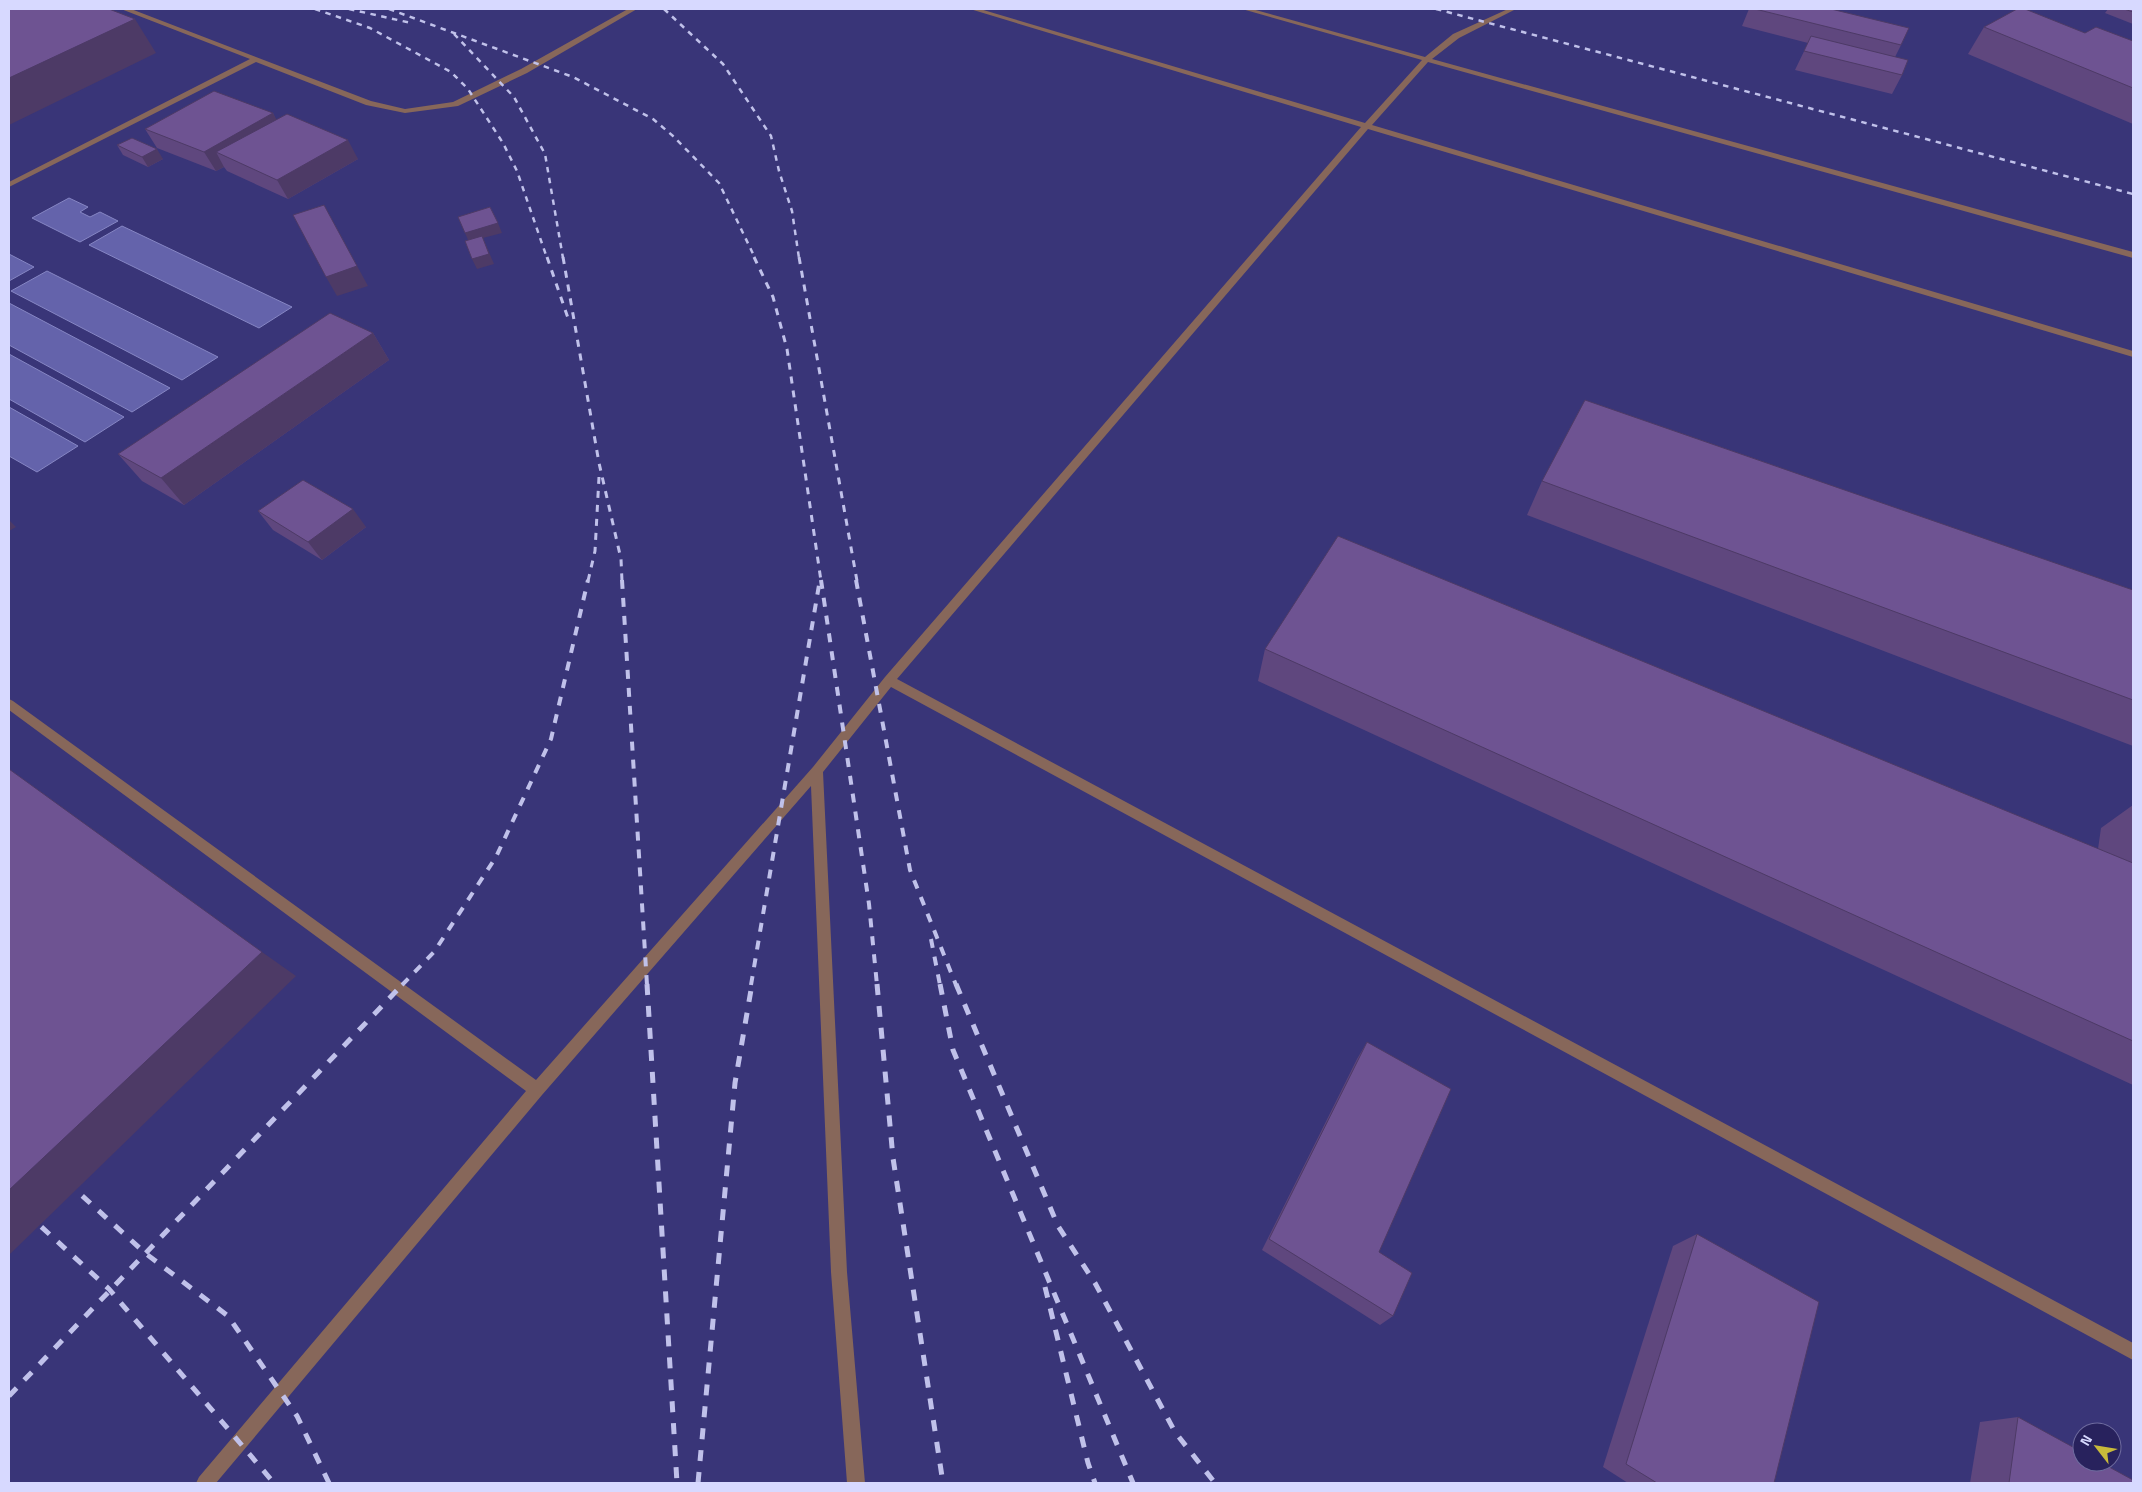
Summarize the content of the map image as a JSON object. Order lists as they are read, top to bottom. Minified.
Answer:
{"north":"top left"}
